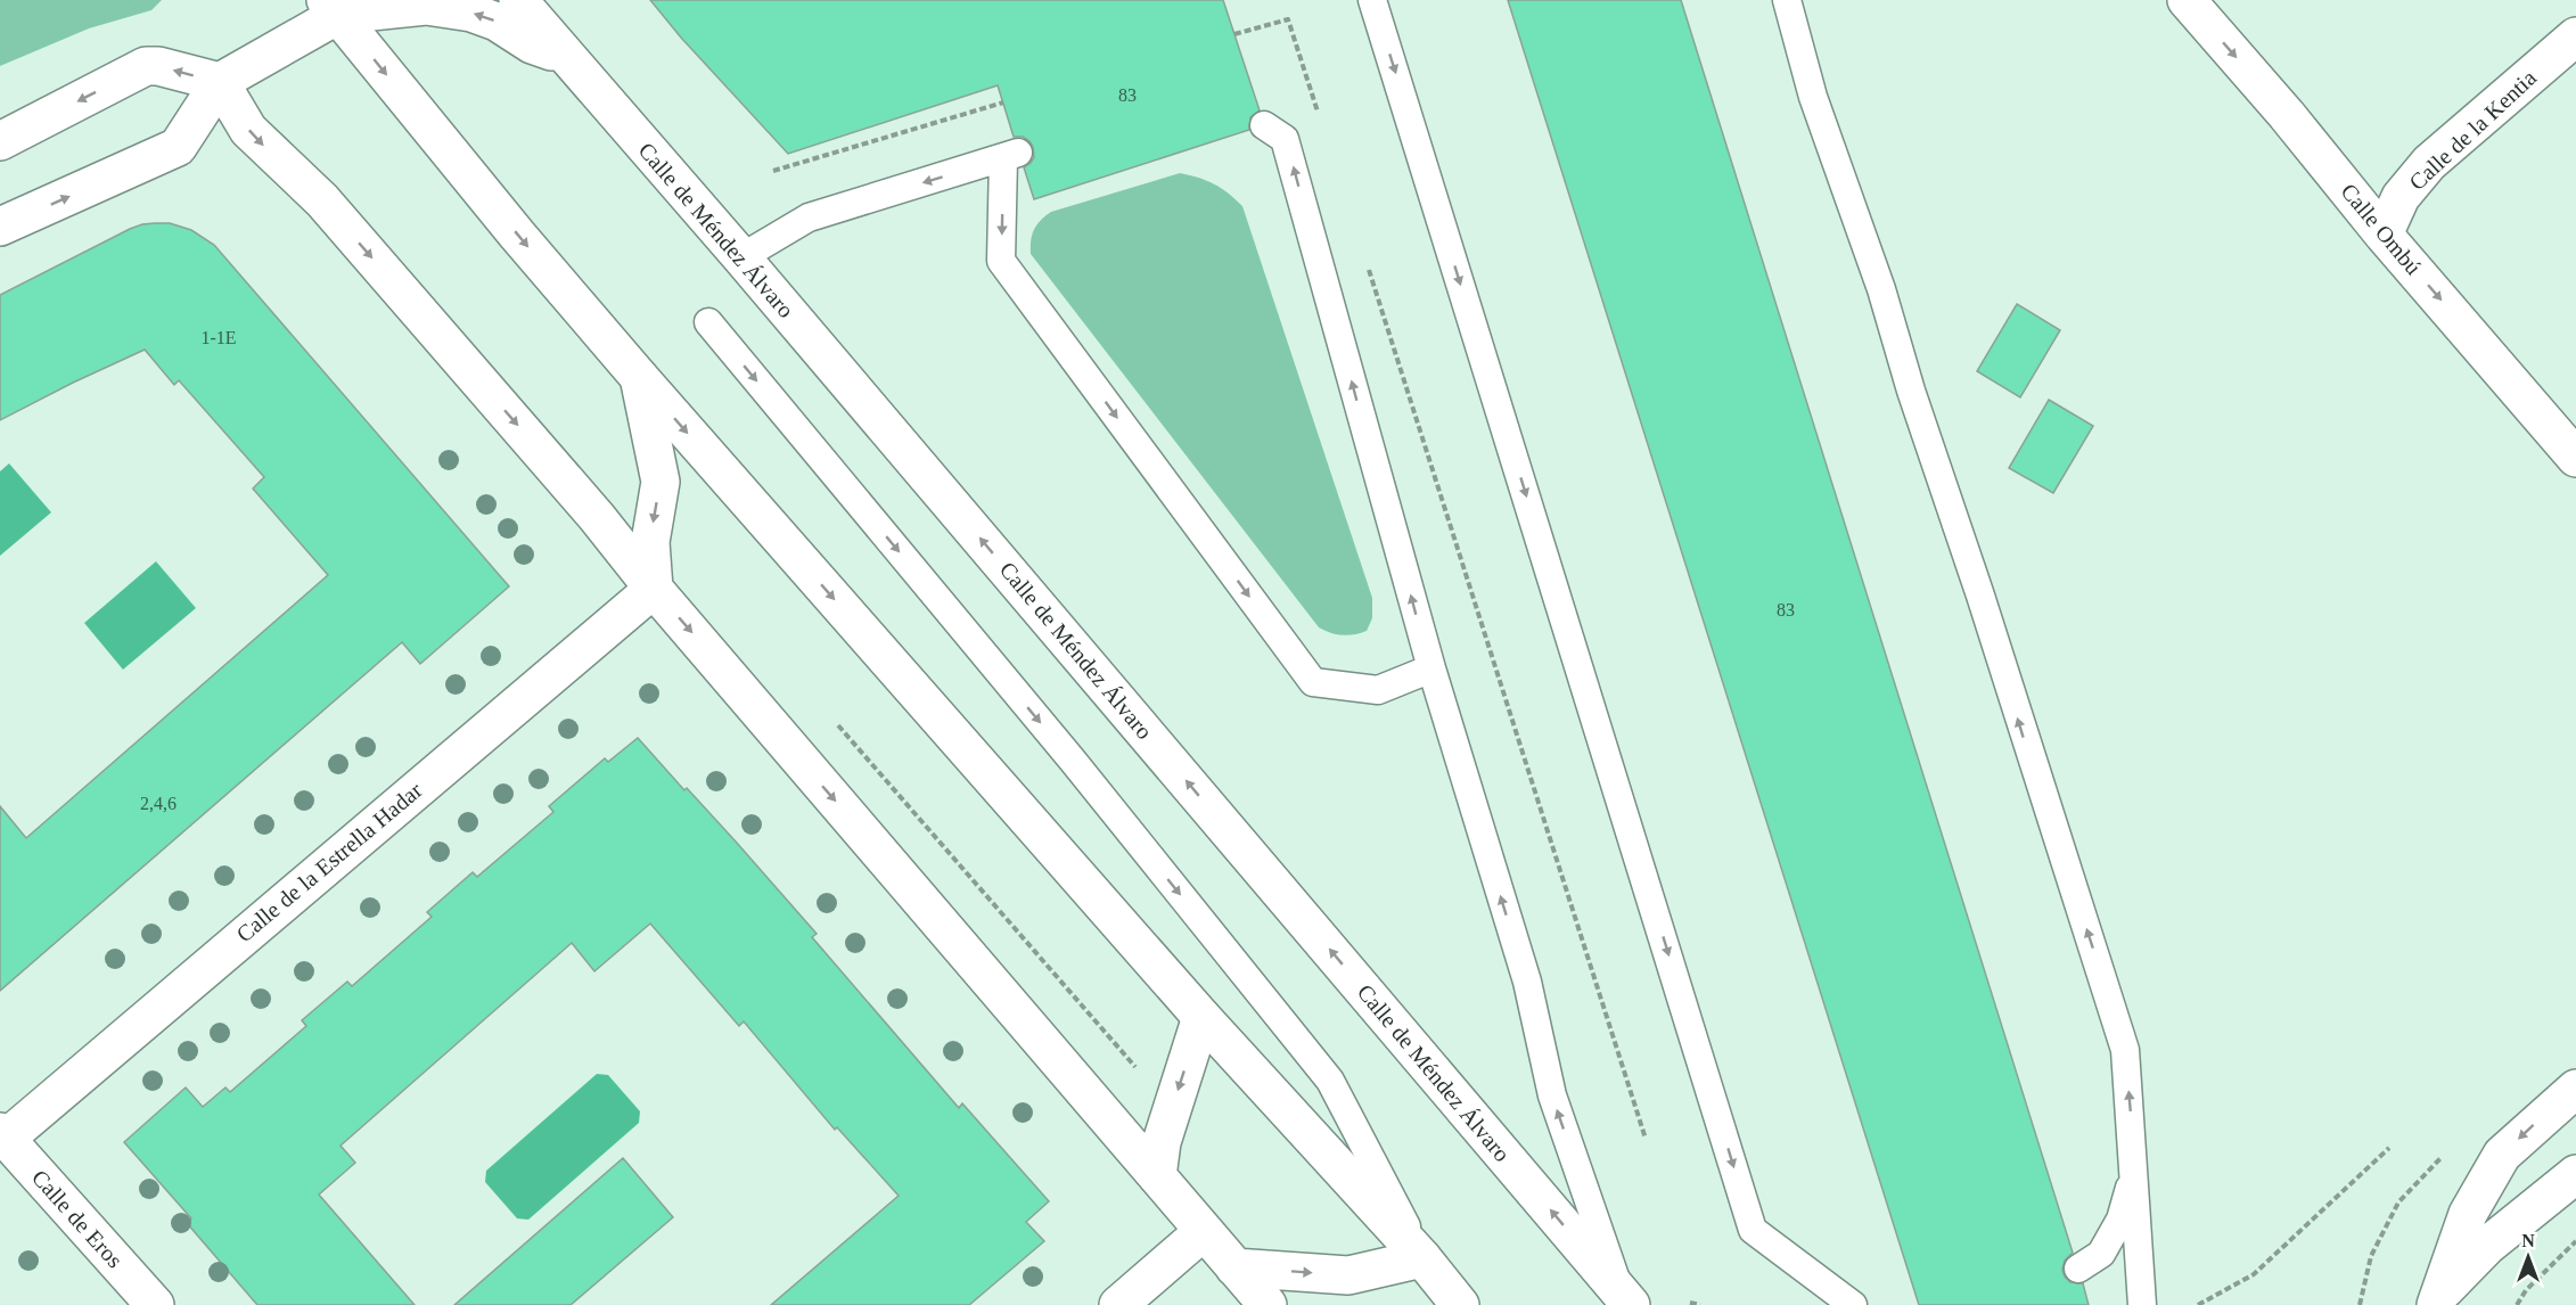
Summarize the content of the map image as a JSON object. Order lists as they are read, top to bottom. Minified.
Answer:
{"streets":{"street":["Calle de la Kentia","Calle Ombú","Calle de Méndez Álvaro","Calle de la Estrella Hadar","Calle de Eros"]},"crossings":[["Calle de la Kentia","Calle Ombú"],["Calle de la Estrella Hadar","Calle de Eros"]],"one_way":["Calle Ombú"],"house_numbers":["83","1-1E","83","2,4,6"],"north":"top"}
